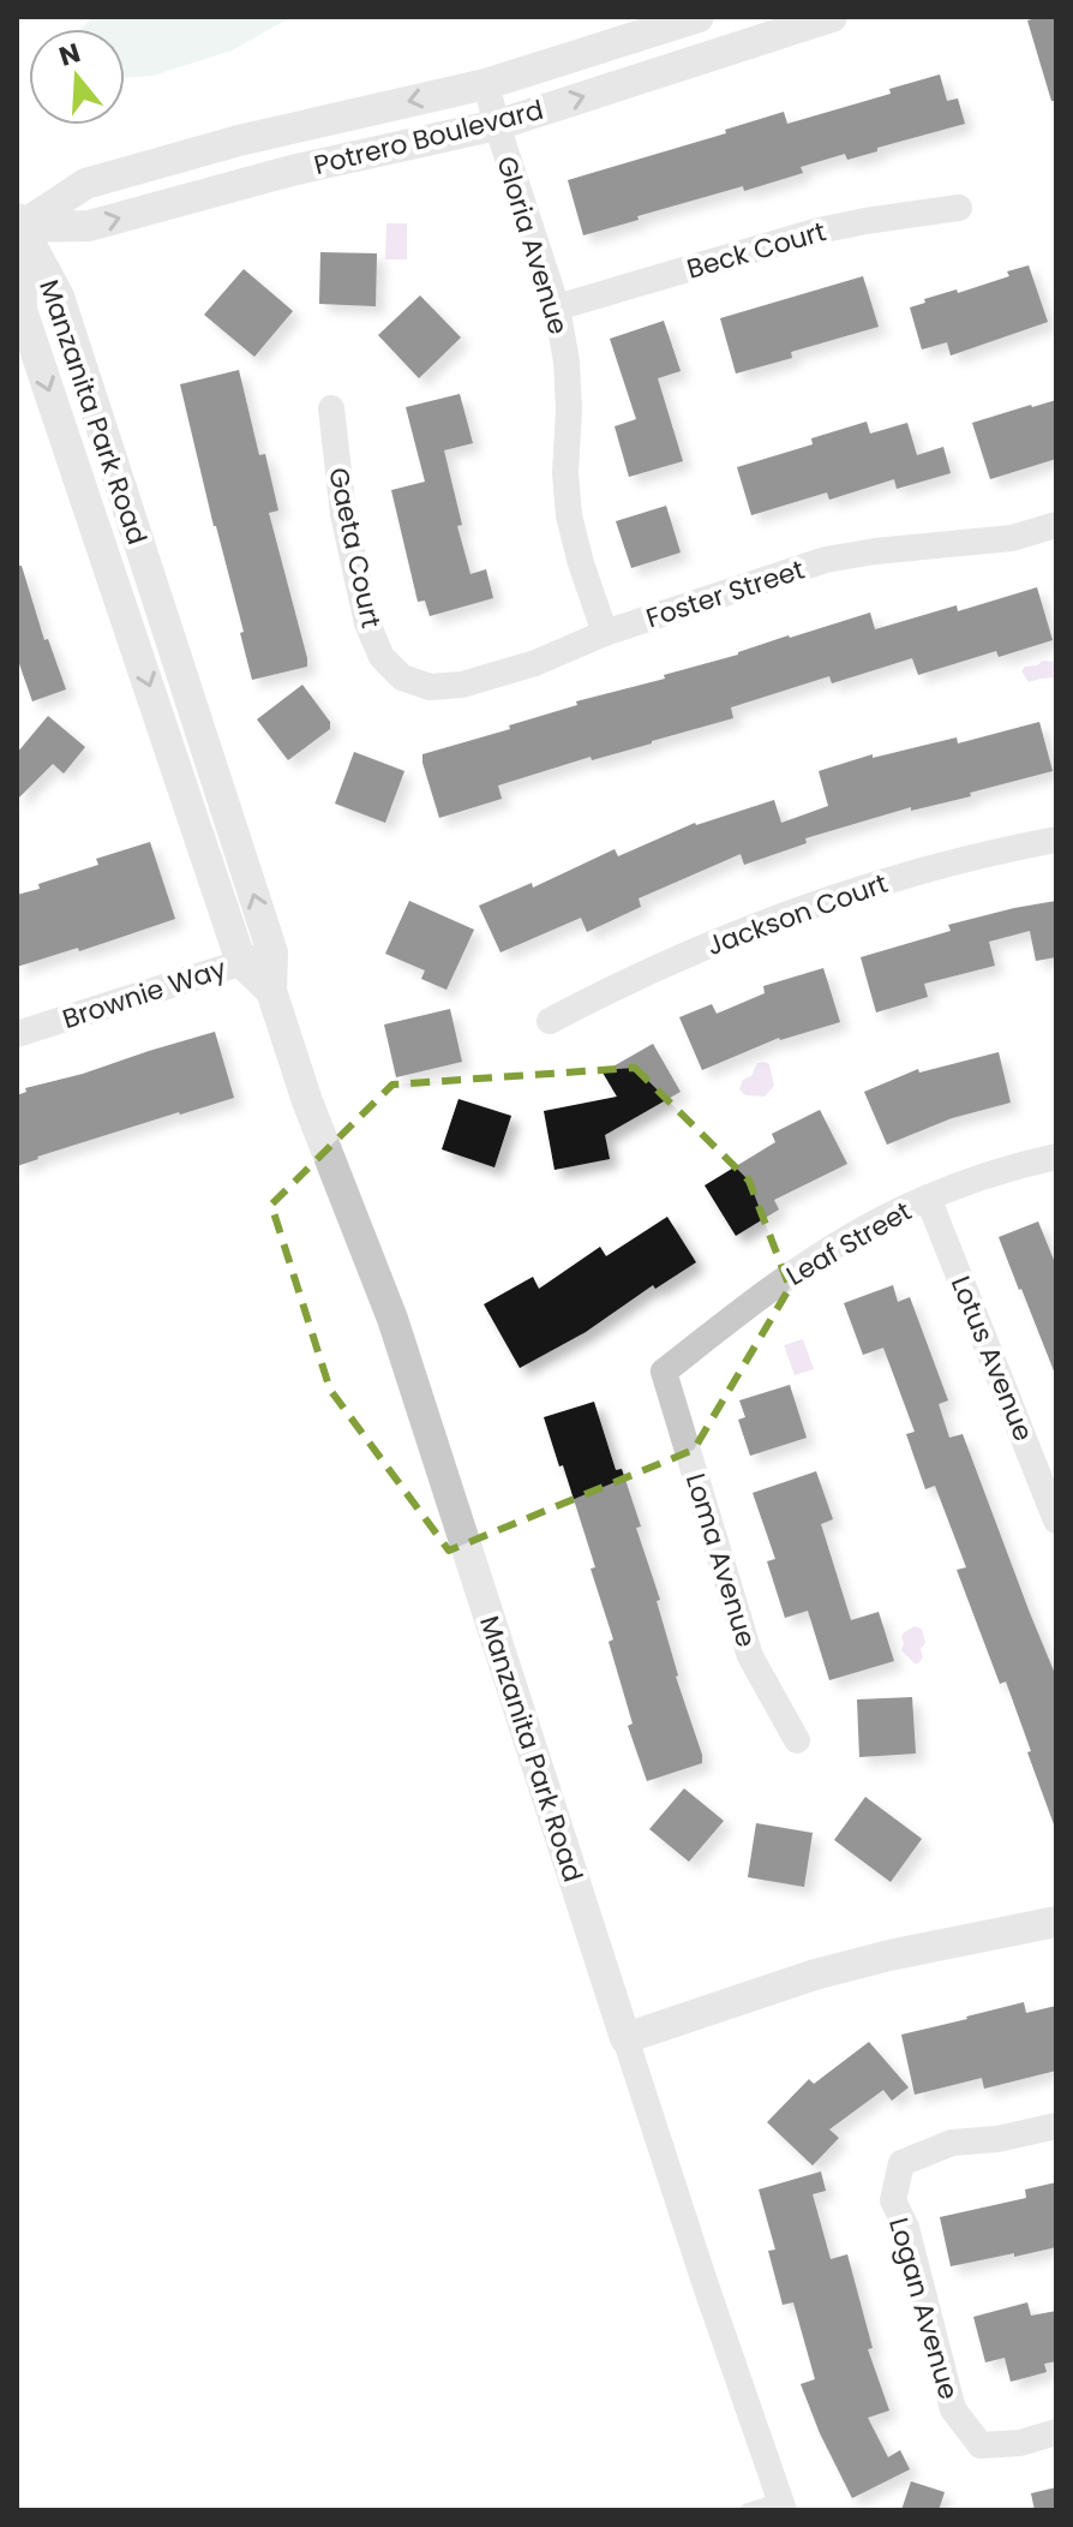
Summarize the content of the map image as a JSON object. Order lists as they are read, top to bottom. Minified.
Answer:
{"streets":{"street":["Potrero Boulevard","Gloria Avenue","Beck Court","Manzanita Park Road","Gaeta Court","Foster Street","Jackson Court","Brownie Way","Leaf Street","Lotus Avenue","Loma Avenue","Logan Avenue"]},"crossings":[["Potrero Boulevard","Gloria Avenue"],["Potrero Boulevard","Manzanita Park Road"],["Gloria Avenue","Beck Court"],["Gloria Avenue","Foster Street"],["Manzanita Park Road","Brownie Way"],["Gaeta Court","Foster Street"],["Leaf Street","Lotus Avenue"],["Leaf Street","Loma Avenue"]],"north":"top"}
